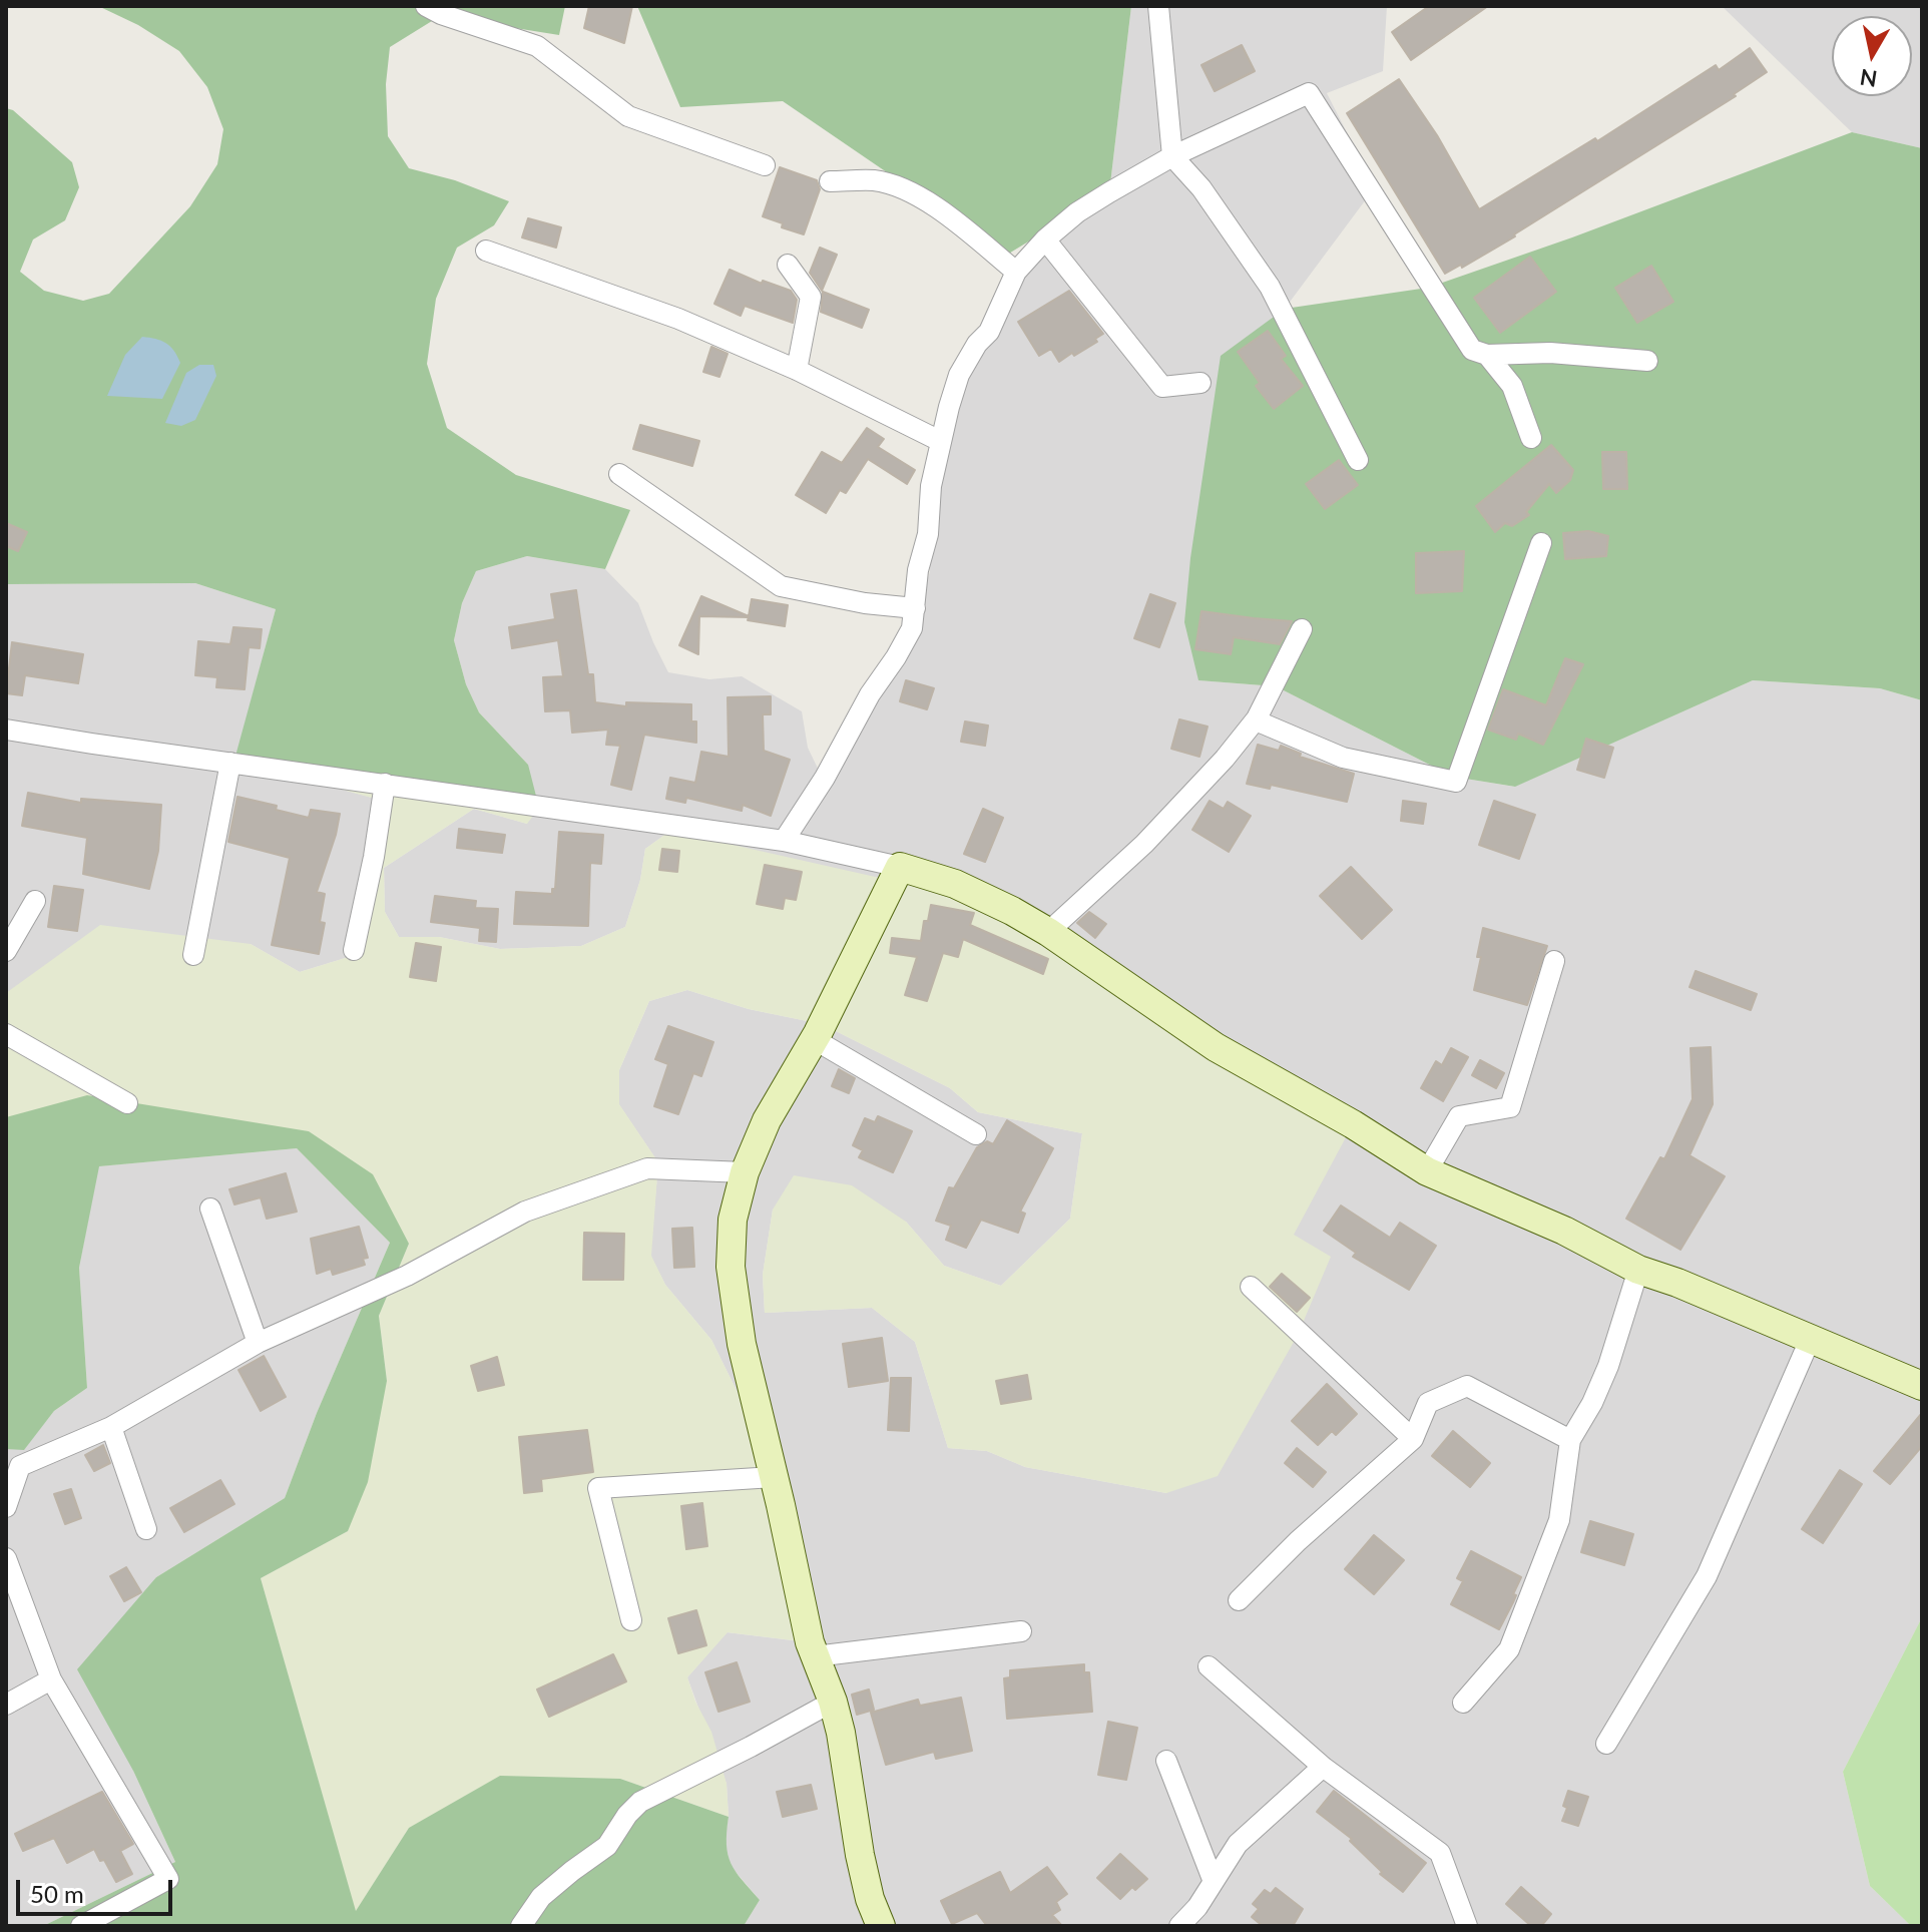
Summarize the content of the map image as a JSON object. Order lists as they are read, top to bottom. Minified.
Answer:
{"scale_bar":"50 m","north":"bottom"}
